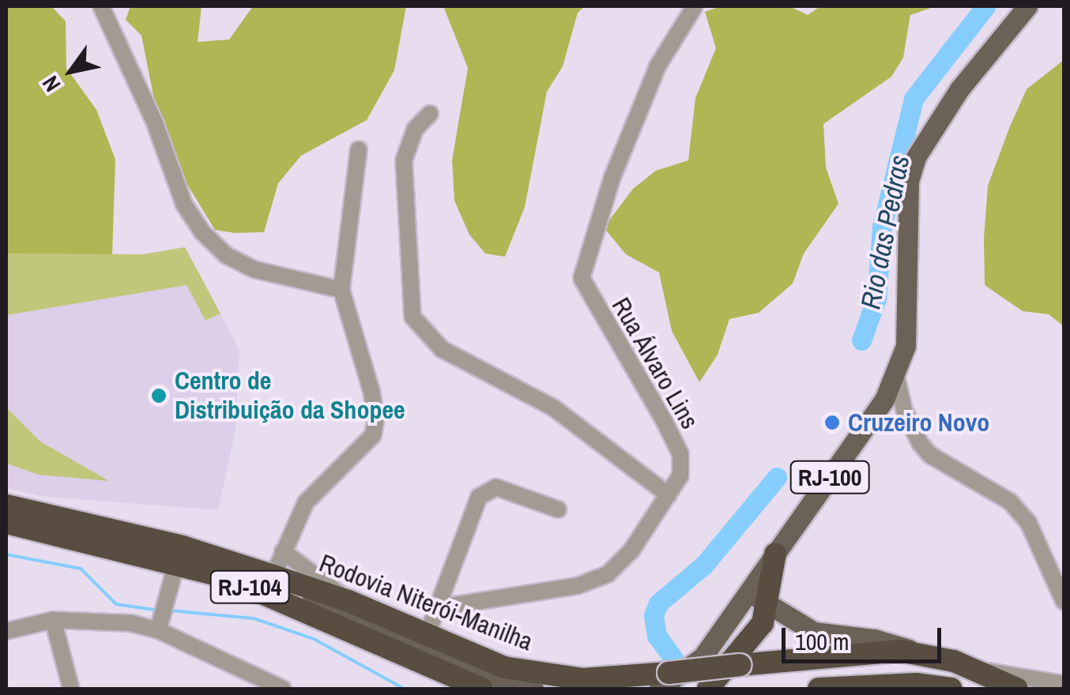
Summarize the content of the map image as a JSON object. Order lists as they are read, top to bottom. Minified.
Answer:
{"streets":{"highway":["RJ-104","Rodovia Niterói-Manilha"],"main road":["RJ-100"],"street":["Rua Álvaro Lins"]},"water":["Rio das Pedras"],"places":["Centro de Distribuição da Shopee","Cruzeiro Novo"],"scale_bar":"100 m","north":"bottom left"}
